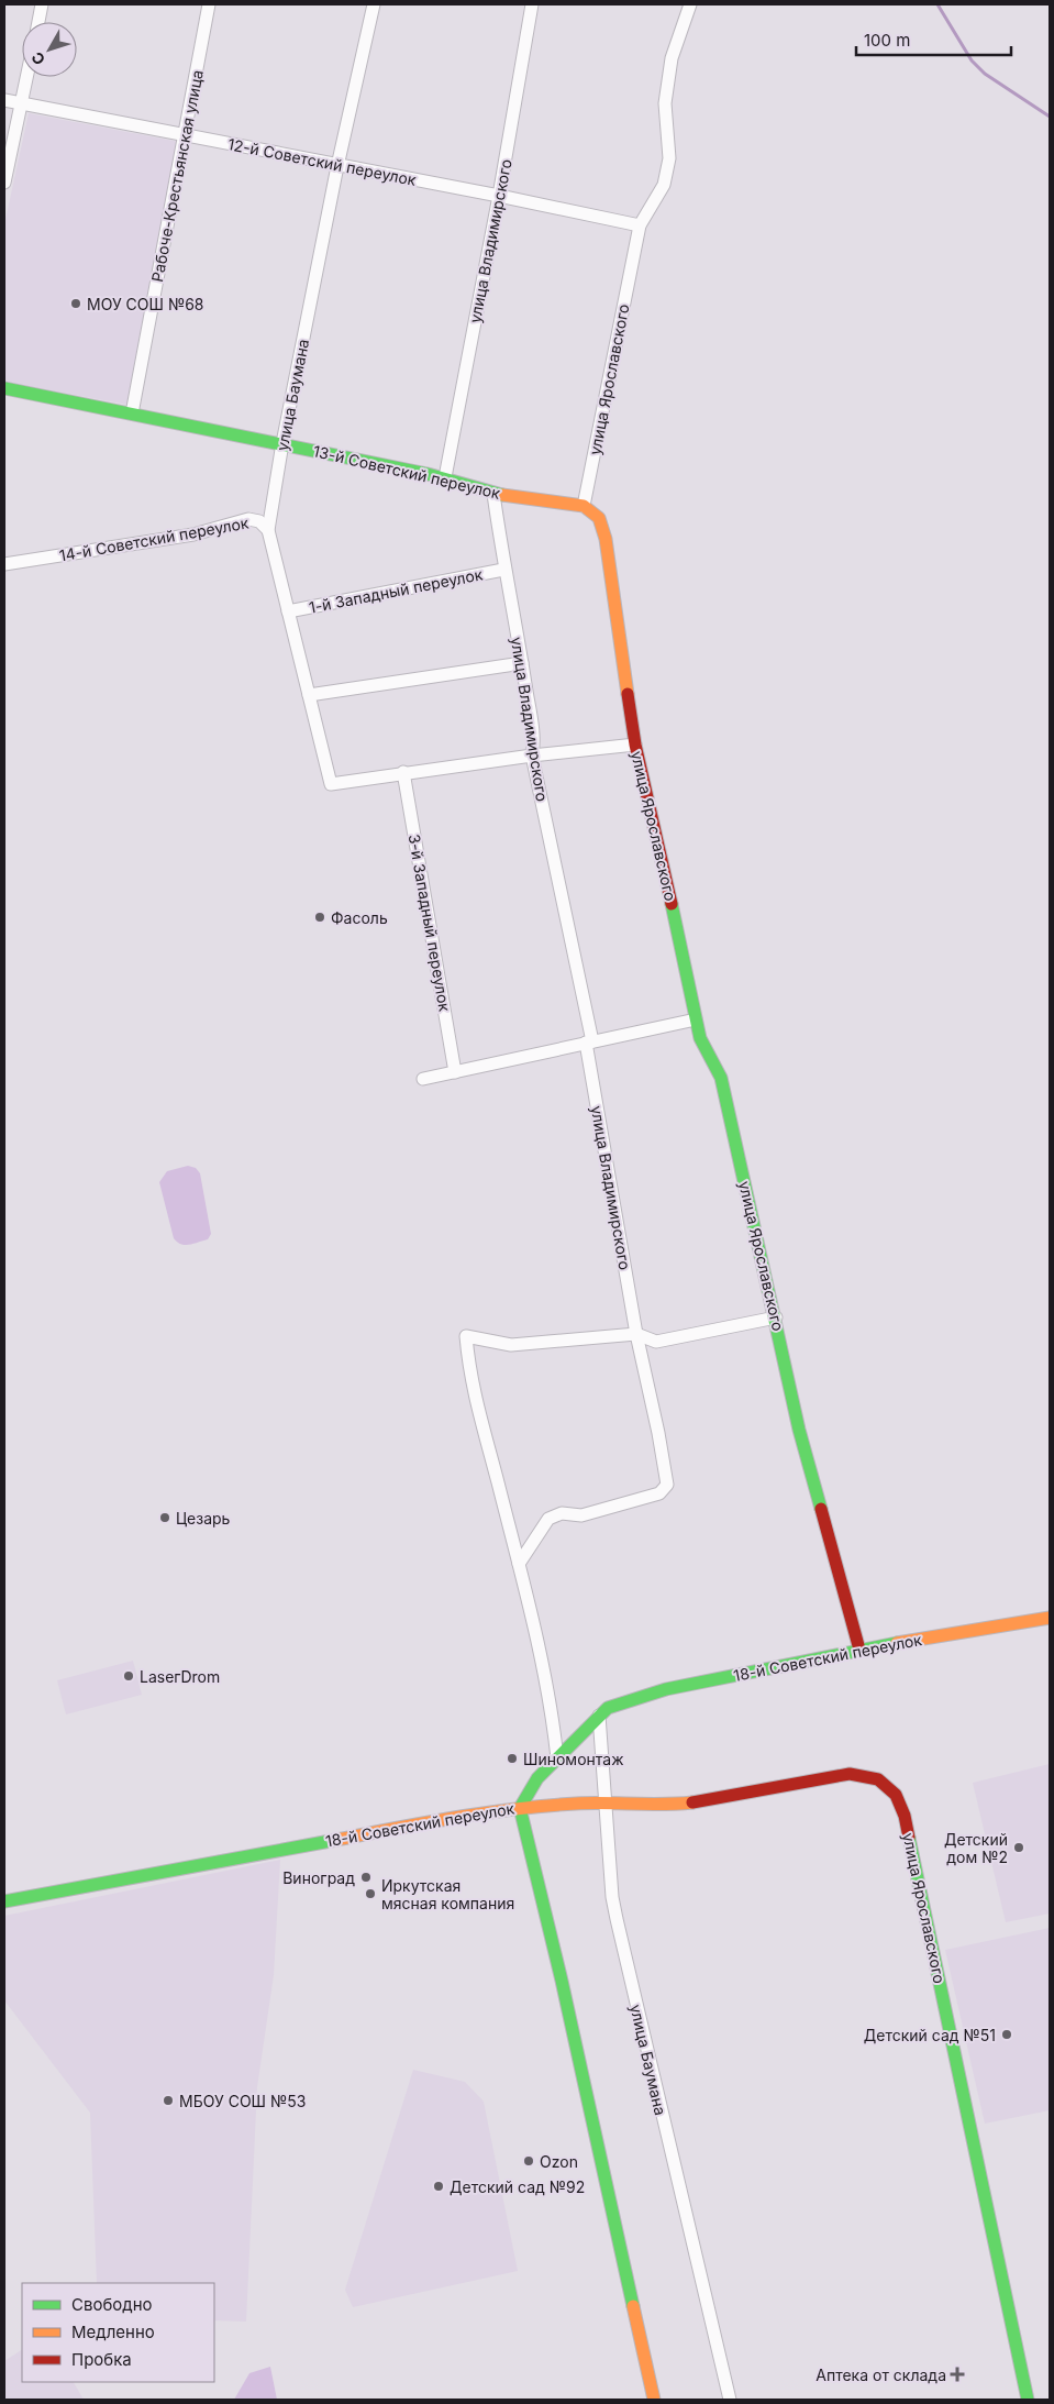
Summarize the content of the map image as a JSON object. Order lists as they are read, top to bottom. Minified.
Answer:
{"streets":{"street":["12-й Советский переулок","Рабоче-Крестьянская улица","улица Владимирского","улица Ярославского","улица Баумана","13-й Советский переулок","14-й Советский переулок","1-й Западный переулок","3-й Западный переулок","18-й Советский переулок"]},"crossings":[["12-й Советский переулок","Рабоче-Крестьянская улица"],["12-й Советский переулок","улица Владимирского"],["12-й Советский переулок","улица Ярославского"],["12-й Советский переулок","улица Баумана"],["Рабоче-Крестьянская улица","13-й Советский переулок"],["улица Владимирского","13-й Советский переулок"],["улица Владимирского","1-й Западный переулок"],["улица Ярославского","улица Баумана"],["улица Ярославского","13-й Советский переулок"],["улица Ярославского","18-й Советский переулок"],["улица Баумана","13-й Советский переулок"],["улица Баумана","14-й Советский переулок"],["улица Баумана","1-й Западный переулок"],["улица Баумана","3-й Западный переулок"],["улица Баумана","18-й Советский переулок"]],"places":{"other":["МОУ СОШ №68","Фасоль","Цезарь","LaseгDrom","Шиномонтаж","Детский дом №2","Виноград","Иркутская мясная компания","Детский сад №51","МБОУ СОШ №53","Ozon","Детский сад №92"],"health":["Аптека от склада"]},"legend":["Свободно","Медленно","Пробка"],"scale_bar":"100 m","north":"bottom left"}
